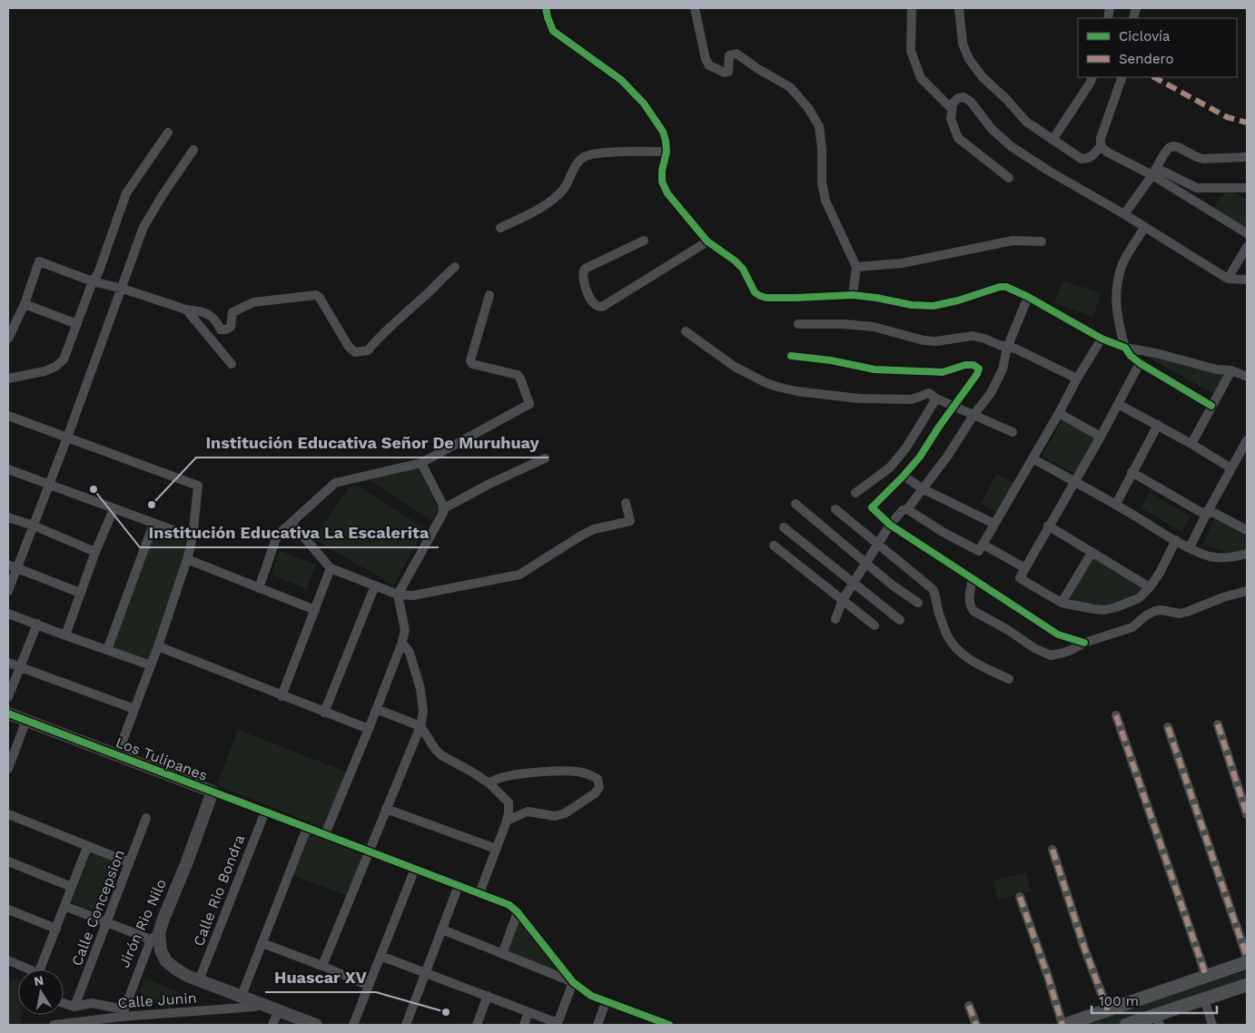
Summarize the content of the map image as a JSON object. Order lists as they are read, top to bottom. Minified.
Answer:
{"streets":{"street":["Los Tulipanes","Calle Rio Bondra","Calle Concepsion","Jirón Rio Nilo","Calle Junin"]},"crossings":[["Los Tulipanes","Calle Rio Bondra"],["Los Tulipanes","Jirón Rio Nilo"],["Jirón Rio Nilo","Calle Junin"]],"places":["Institución Educativa La Escalerita","Institución Educativa Señor De Muruhuay","Huascar XV"],"legend":["Ciclovía","Sendero"],"scale_bar":"100 m","north":"top"}
